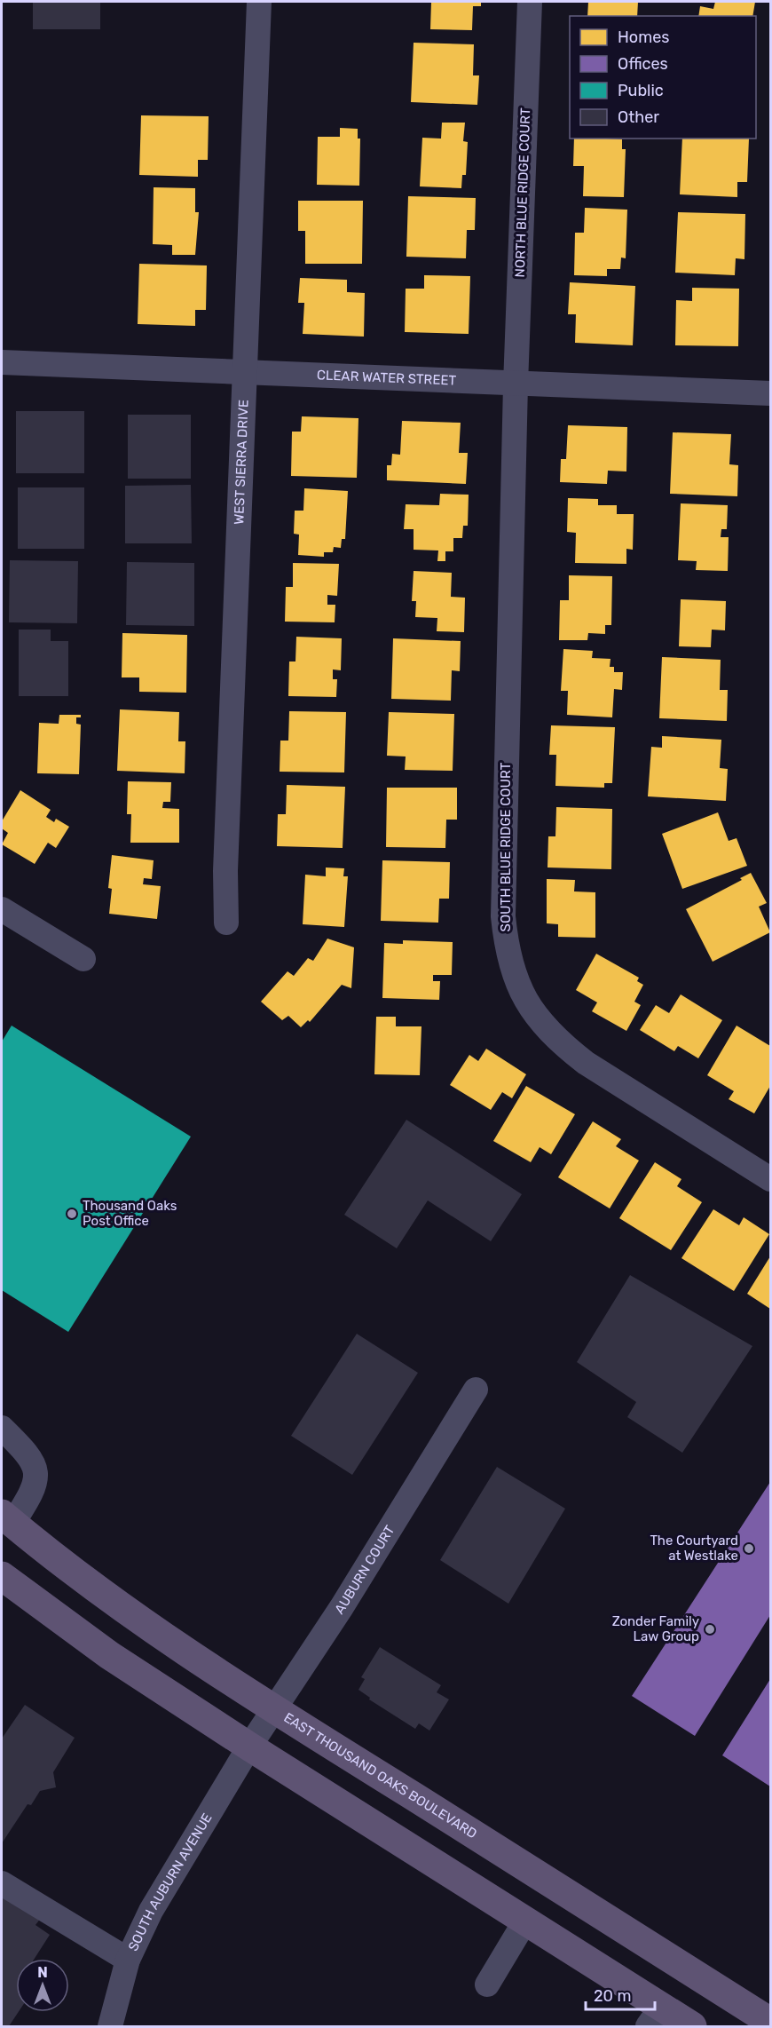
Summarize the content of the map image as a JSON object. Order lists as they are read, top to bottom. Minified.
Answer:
{"streets":{"main road":["EAST THOUSAND OAKS BOULEVARD"],"street":["NORTH BLUE RIDGE COURT","CLEAR WATER STREET","WEST SIERRA DRIVE","SOUTH BLUE RIDGE COURT","AUBURN COURT","SOUTH AUBURN AVENUE"]},"crossings":[["NORTH BLUE RIDGE COURT","CLEAR WATER STREET"],["NORTH BLUE RIDGE COURT","SOUTH BLUE RIDGE COURT"],["CLEAR WATER STREET","WEST SIERRA DRIVE"],["CLEAR WATER STREET","SOUTH BLUE RIDGE COURT"],["AUBURN COURT","EAST THOUSAND OAKS BOULEVARD"],["AUBURN COURT","SOUTH AUBURN AVENUE"]],"places":["Thousand Oaks Post Office","The Courtyard at Westlake","Zonder Family Law Group"],"legend":["Homes","Offices","Public","Other"],"scale_bar":"20 m","north":"top"}
